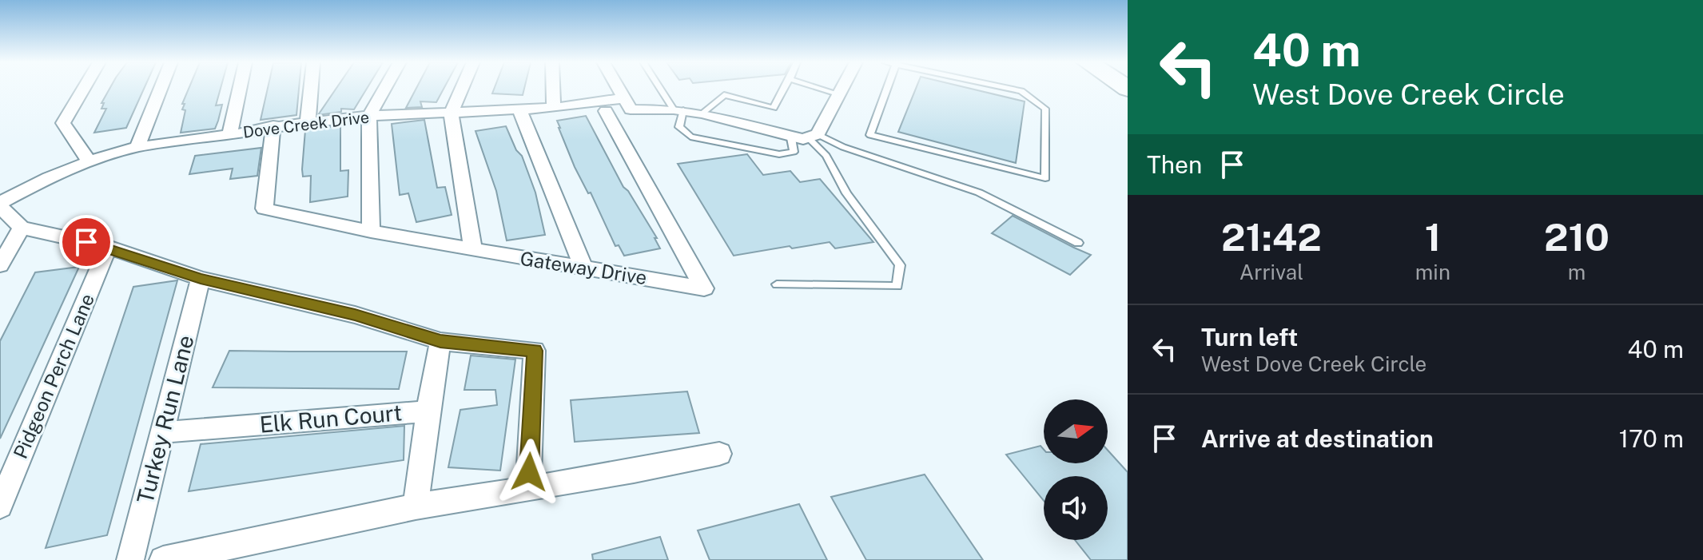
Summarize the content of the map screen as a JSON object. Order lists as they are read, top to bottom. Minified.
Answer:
{"streets":{"street":["Dove Creek Drive","Gateway Drive","Pidgeon Perch Lane","Elk Run Court","Turkey Run Lane"]},"crossings":[["Dove Creek Drive","Gateway Drive"],["Elk Run Court","Turkey Run Lane"]],"north":"right","page":{"turn":["40 m","West Dove Creek Circle"],"then":"Then","eta":["21:42","Arrival","1","min","210","m"],"list":[{"name":"Turn left","note":"West Dove Creek Circle","value":"40 m"},{"name":"Arrive at destination","value":"170 m"}]}}
